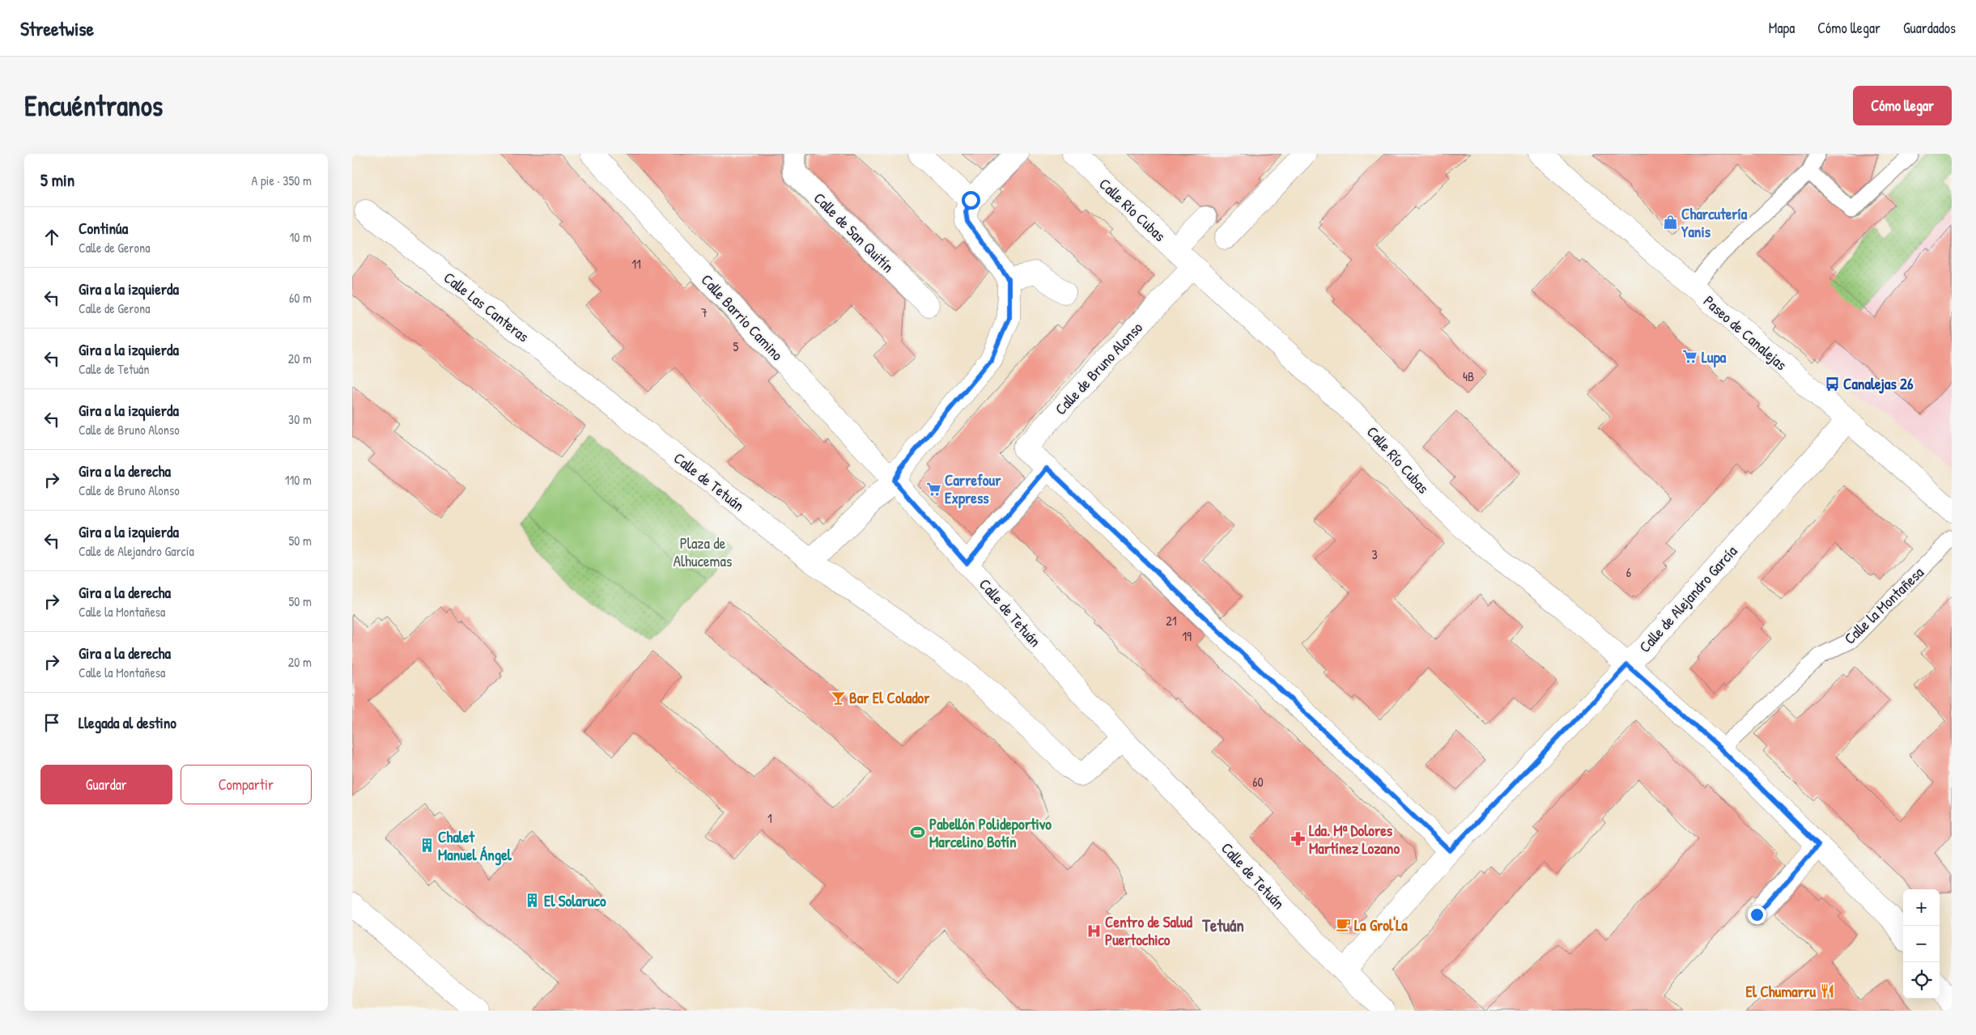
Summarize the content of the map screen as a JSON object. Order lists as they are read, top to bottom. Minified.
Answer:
{"streets":{"street":["Calle Río Cubas","Calle de San Quitín","Calle Las Canteras","Calle Barrio Camino","Paseo de Canalejas","Calle de Bruno Alonso","Calle de Tetuán","Calle de Alejandro García"],"lane":["Calle la Montañesa"]},"crossings":[["Calle Río Cubas","Calle de Bruno Alonso"],["Calle Río Cubas","Calle de Alejandro García"],["Calle Las Canteras","Calle de Tetuán"],["Calle Barrio Camino","Calle de Tetuán"],["Paseo de Canalejas","Calle de Alejandro García"],["Calle de Bruno Alonso","Calle de Alejandro García"],["Calle de Tetuán","Calle de Alejandro García"]],"districts":["Tetuán"],"parks":["Plaza de Alhucemas"],"places":{"shop":["Charcutería Yanis"],"supermarket":["Lupa","Carrefour Express"],"bus stop":["Canalejas 26"],"bar":["Bar El Colador"],"sports":["Pabellón Polideportivo Marcelino Botín"],"pharmacy":["Lda. Mª Dolores Martínez Lozano"],"building":["Chalet Manuel Ángel","El Solaruco"],"cafe":["La Grol'La"],"hospital":["Centro de Salud Puertochico"],"restaurant":["El Chumarru"]},"house_numbers":["11","7","5","4B","3","6","21","19","60","1"],"page":{"header":"Streetwise","nav":["Mapa","Cómo llegar","Guardados"],"buttons":["Cómo llegar",["Guardar","Compartir"]],"title":"Encuéntranos","heading":["5 min","A pie · 350 m"],"list":[["Continúa","Calle de Gerona","10 m"],["Gira a la izquierda","Calle de Gerona","60 m"],["Gira a la izquierda","Calle de Tetuán","20 m"],["Gira a la izquierda","Calle de Bruno Alonso","30 m"],["Gira a la derecha","Calle de Bruno Alonso","110 m"],["Gira a la izquierda","Calle de Alejandro García","50 m"],["Gira a la derecha","Calle la Montañesa","50 m"],["Gira a la derecha","Calle la Montañesa","20 m"],"Llegada al destino"],"map_buttons":["+","−"]}}
